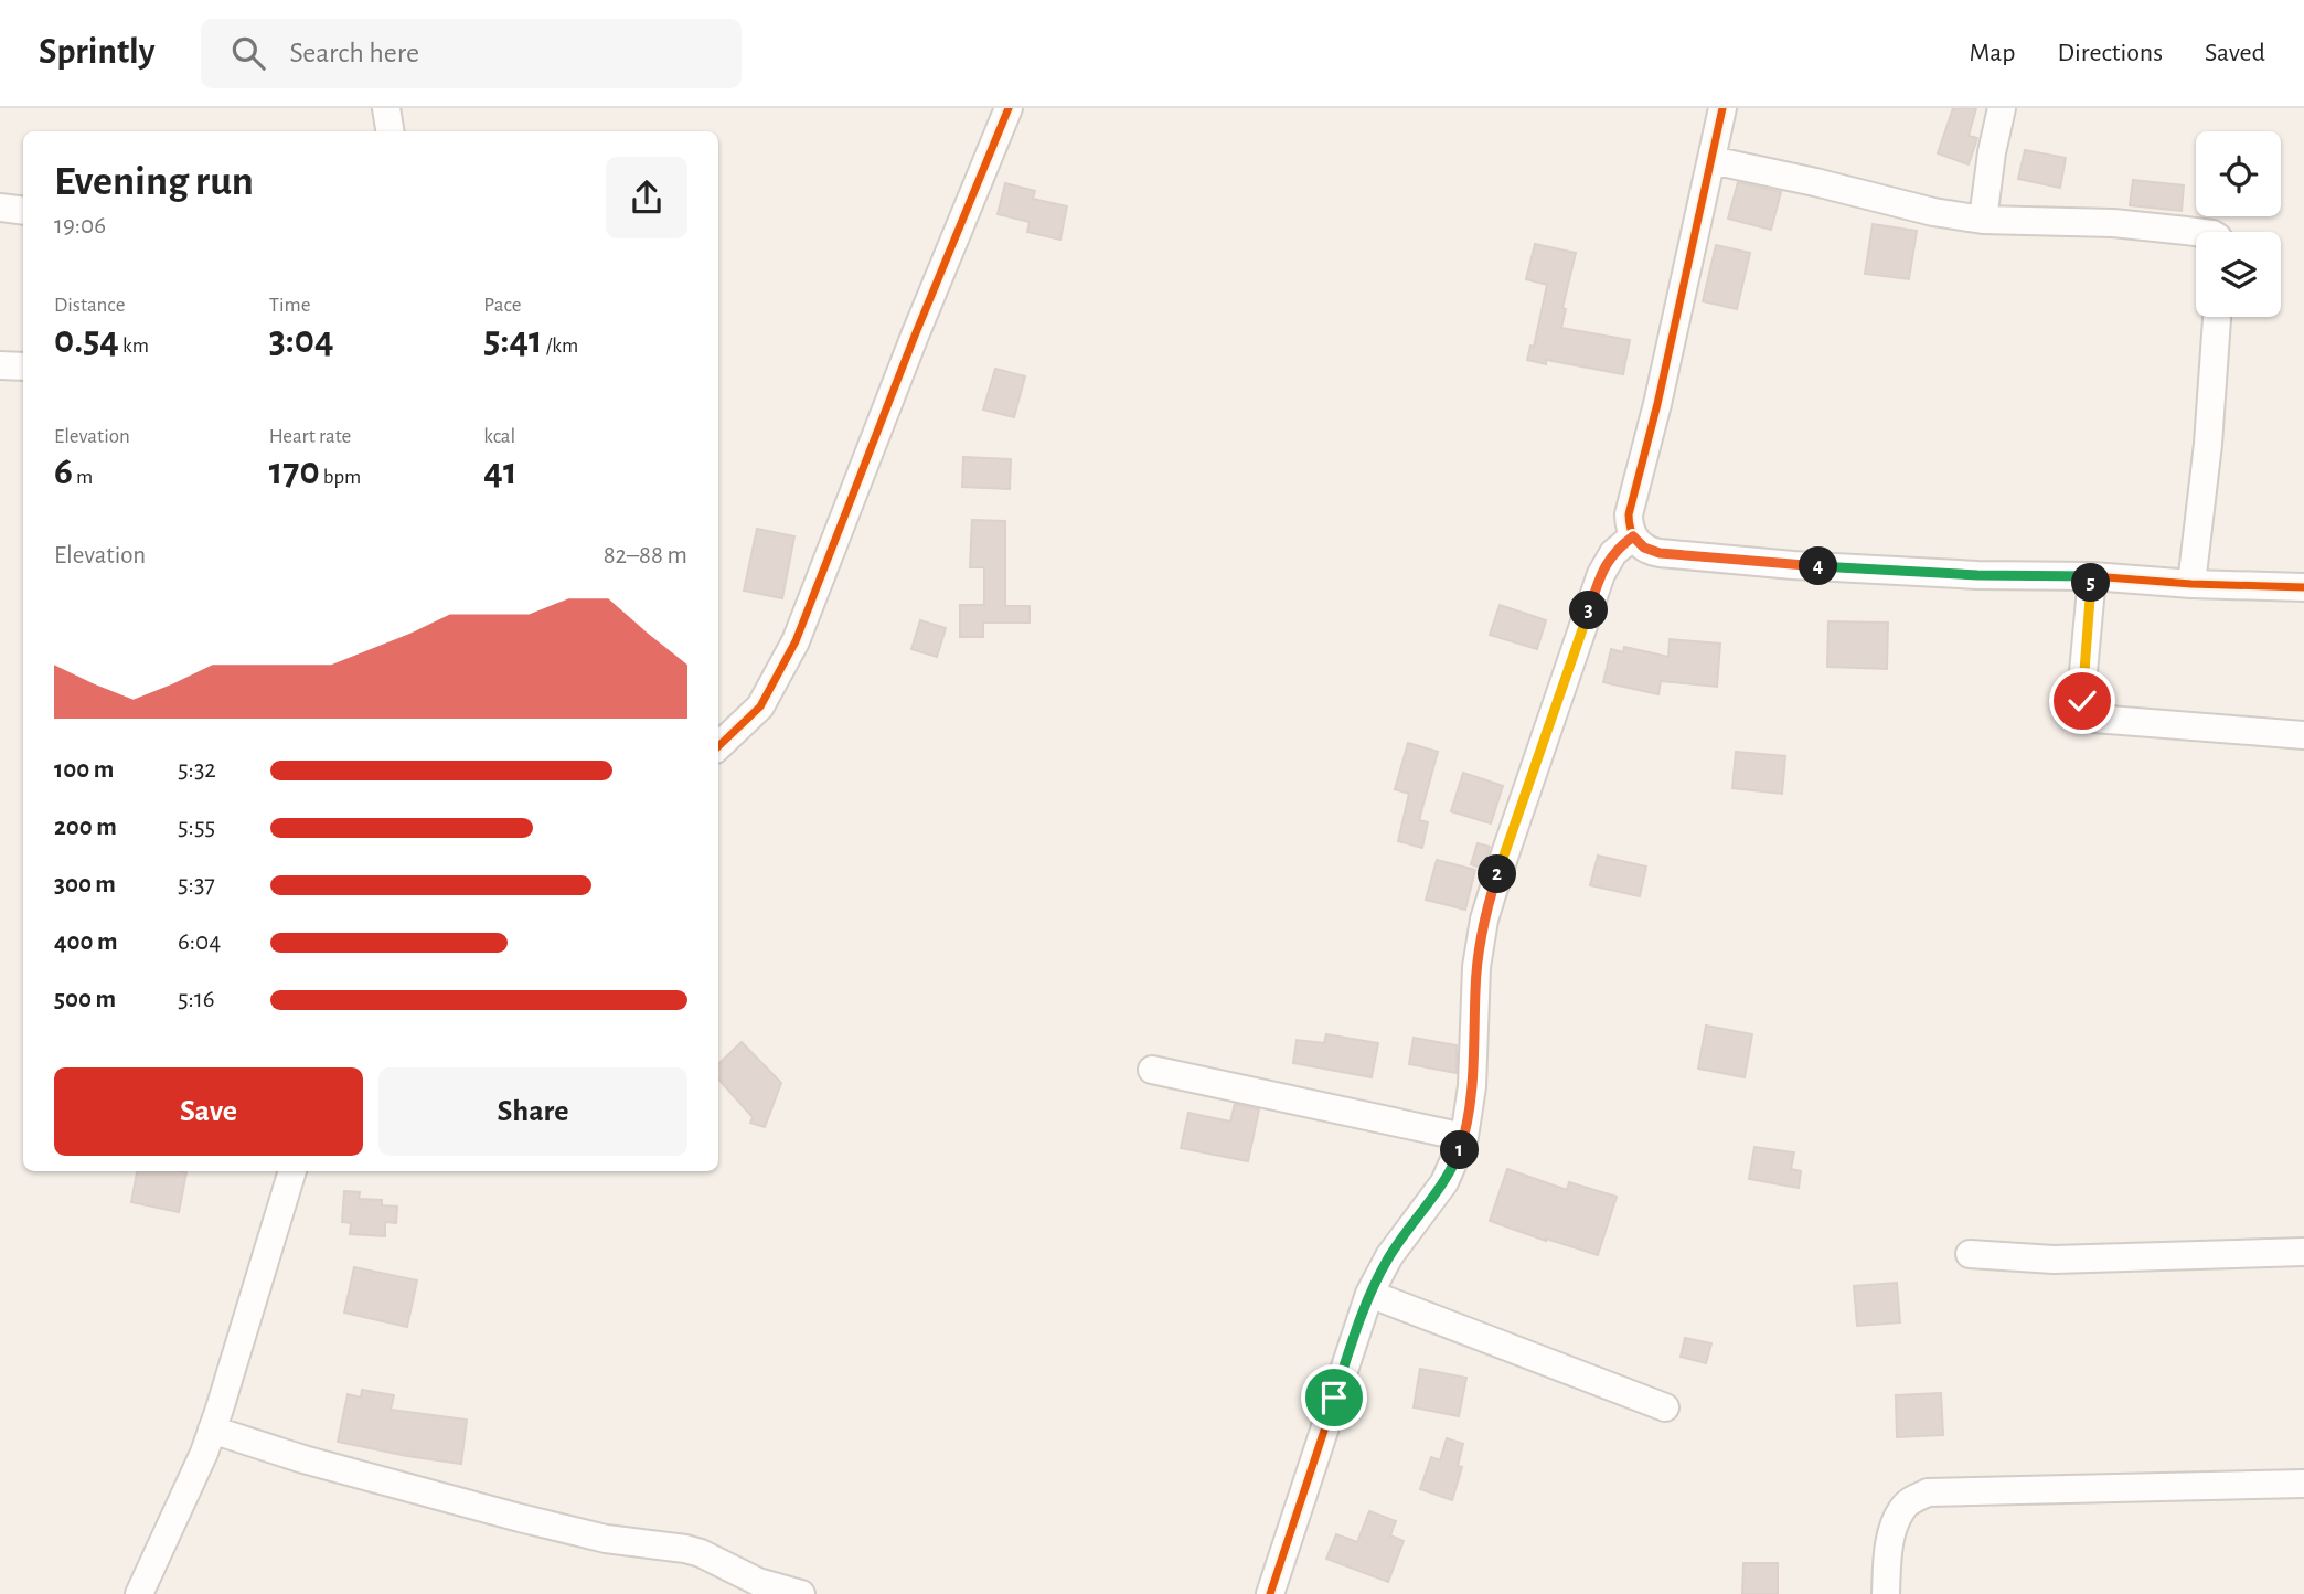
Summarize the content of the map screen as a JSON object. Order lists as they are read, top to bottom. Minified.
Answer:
{"page":{"header":"Sprintly","search":"Search here","nav":["Map","Directions","Saved"],"heading":["Evening run","19:06"],"stats":[["Distance","0.54 km"],["Time","3:04"],["Pace","5:41 /km"],["Elevation","6 m"],["Heart rate","170 bpm"],["kcal","41"]],"chart":["Elevation","82–88 m"],"pins":["4","5","3","2","1"],"list":[{"name":"100 m","note":"5:32"},{"name":"200 m","note":"5:55"},{"name":"300 m","note":"5:37"},{"name":"400 m","note":"6:04"},{"name":"500 m","note":"5:16"}],"buttons":["Save","Share"]}}
